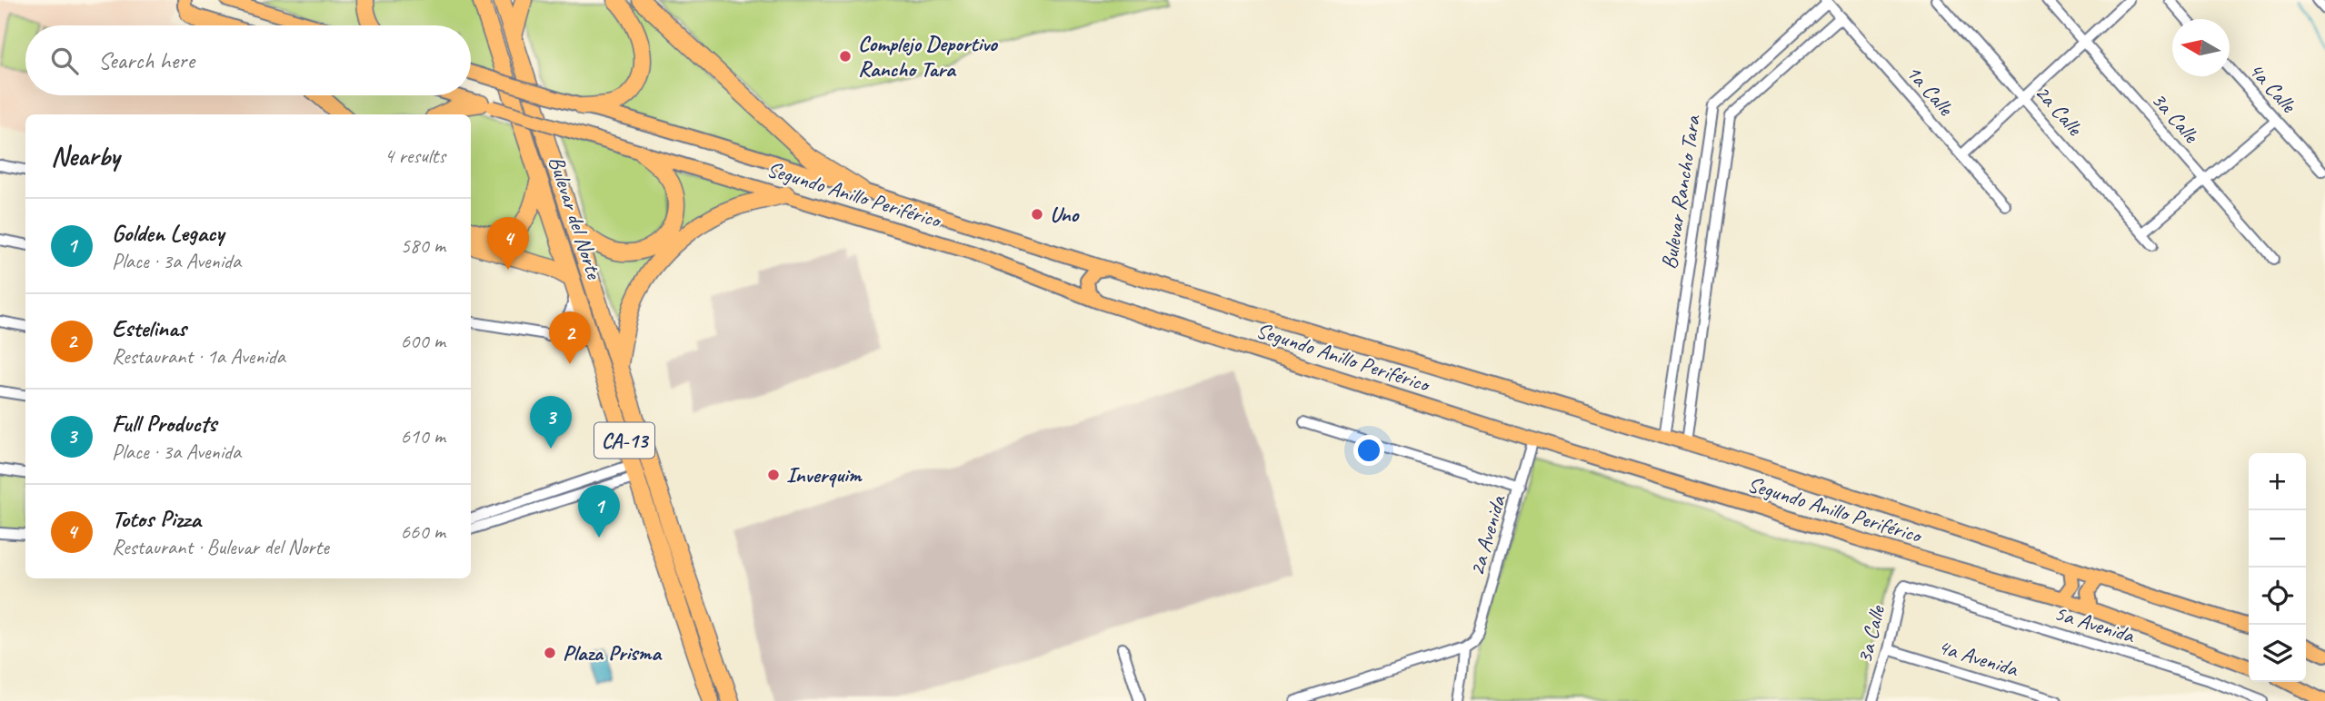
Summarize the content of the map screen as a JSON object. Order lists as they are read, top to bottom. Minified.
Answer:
{"streets":{"highway":["Bulevar del Norte","CA-13"],"main road":["Segundo Anillo Periférico"],"street":["4a Calle","1a Calle","2a Calle","3a Calle","Bulevar Rancho Tara","2a Avenida","5a Avenida","4a Avenida"]},"crossings":[["1a Calle","Bulevar Rancho Tara"],["3a Calle","5a Avenida"],["3a Calle","4a Avenida"],["Bulevar Rancho Tara","Segundo Anillo Periférico"],["Segundo Anillo Periférico","2a Avenida"]],"places":["Complejo Deportivo Rancho Tara","Uno","Inverquim","Plaza Prisma"],"north":"left","page":{"search":"Search here","heading":["Nearby","4 results"],"list":[{"mark":"1","name":"Golden Legacy","note":"Place · 3a Avenida","value":"580 m"},{"mark":"2","name":"Estelinas","note":"Restaurant · 1a Avenida","value":"600 m"},{"mark":"3","name":"Full Products","note":"Place · 3a Avenida","value":"610 m"},{"mark":"4","name":"Totos Pizza","note":"Restaurant · Bulevar del Norte","value":"660 m"}],"pins":["4","2","3","1"],"map_buttons":["+","−"]}}
